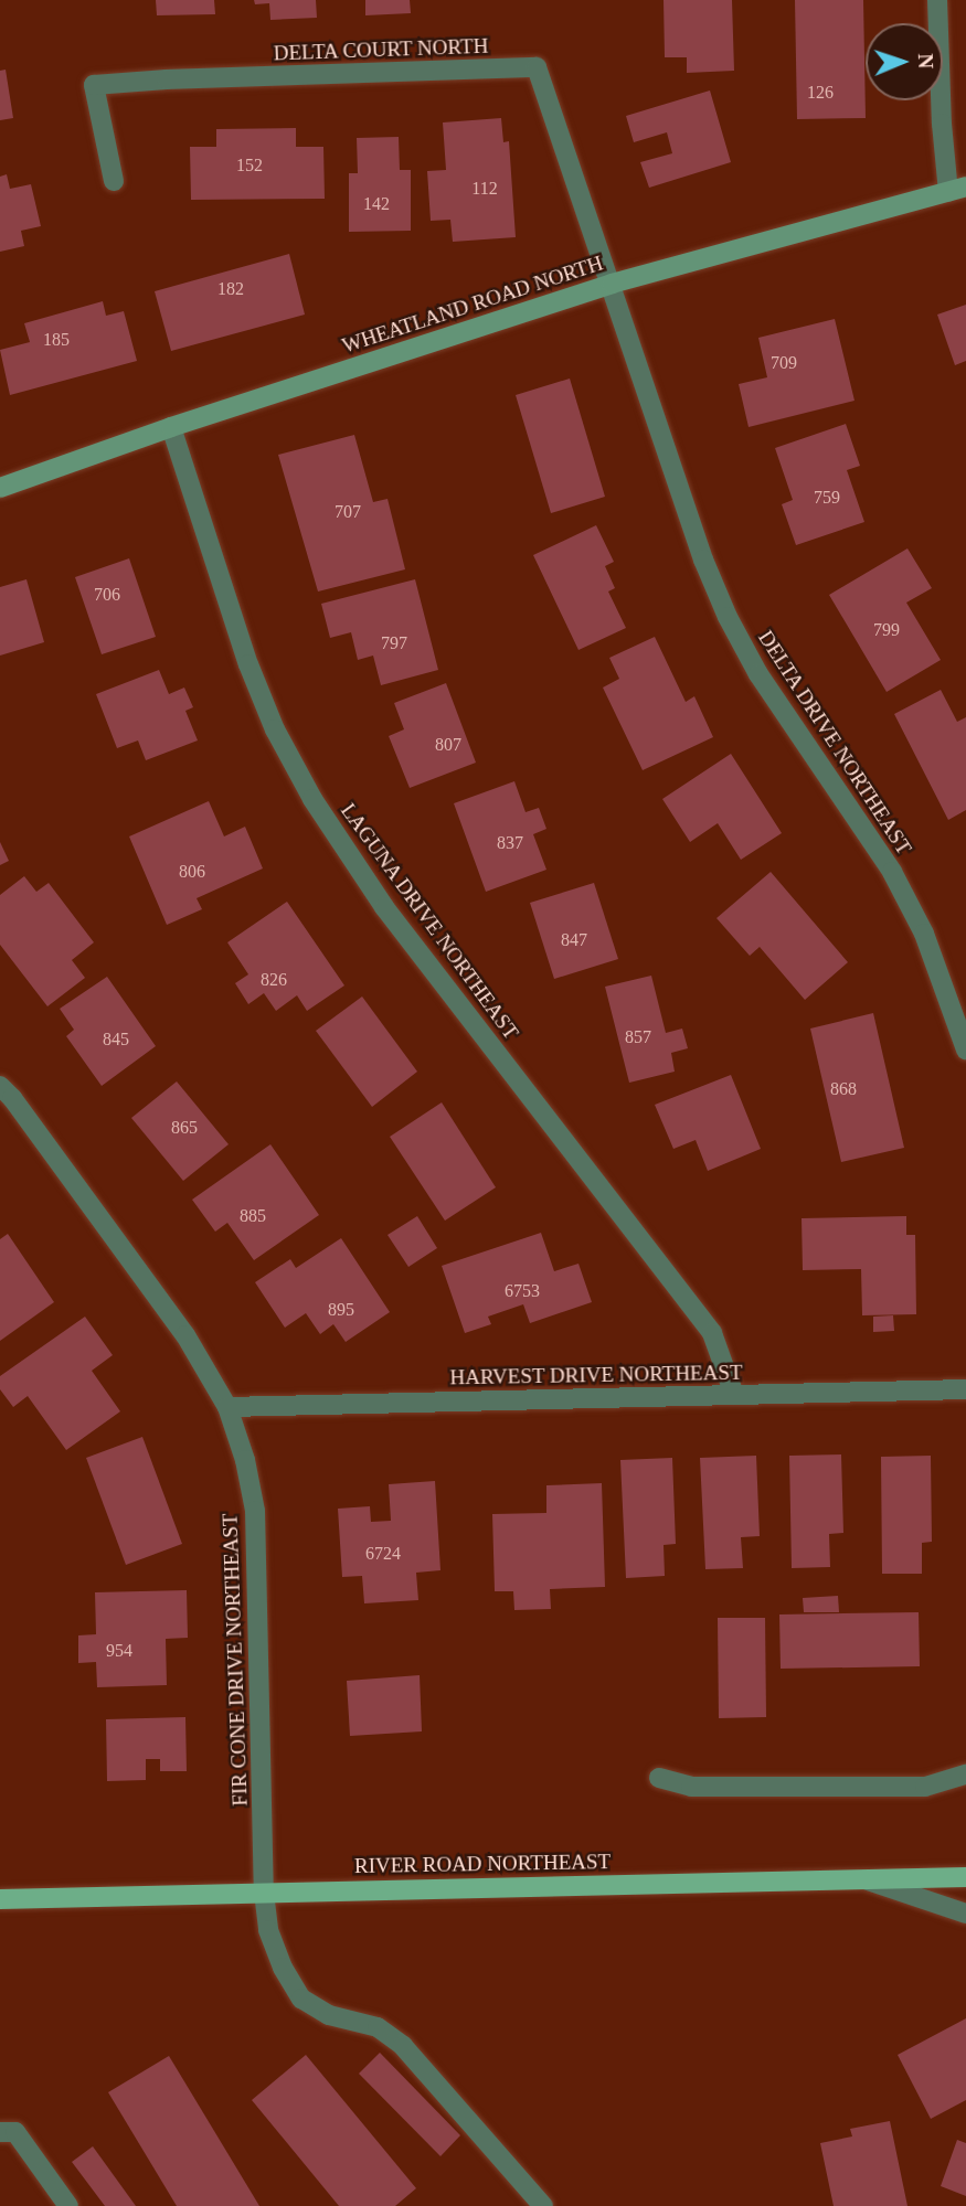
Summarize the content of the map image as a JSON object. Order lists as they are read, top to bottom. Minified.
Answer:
{"streets":{"main road":["WHEATLAND ROAD NORTH","RIVER ROAD NORTHEAST"],"street":["DELTA COURT NORTH","DELTA DRIVE NORTHEAST","LAGUNA DRIVE NORTHEAST","HARVEST DRIVE NORTHEAST","FIR CONE DRIVE NORTHEAST"]},"crossings":[["DELTA COURT NORTH","WHEATLAND ROAD NORTH"],["DELTA COURT NORTH","DELTA DRIVE NORTHEAST"],["WHEATLAND ROAD NORTH","DELTA DRIVE NORTHEAST"],["WHEATLAND ROAD NORTH","LAGUNA DRIVE NORTHEAST"],["LAGUNA DRIVE NORTHEAST","HARVEST DRIVE NORTHEAST"],["HARVEST DRIVE NORTHEAST","FIR CONE DRIVE NORTHEAST"],["FIR CONE DRIVE NORTHEAST","RIVER ROAD NORTHEAST"]],"house_numbers":["126","152","112","142","182","185","709","759","707","706","799","797","807","837","806","847","826","857","845","868","865","885","6753","895","6724","954"],"north":"right"}
